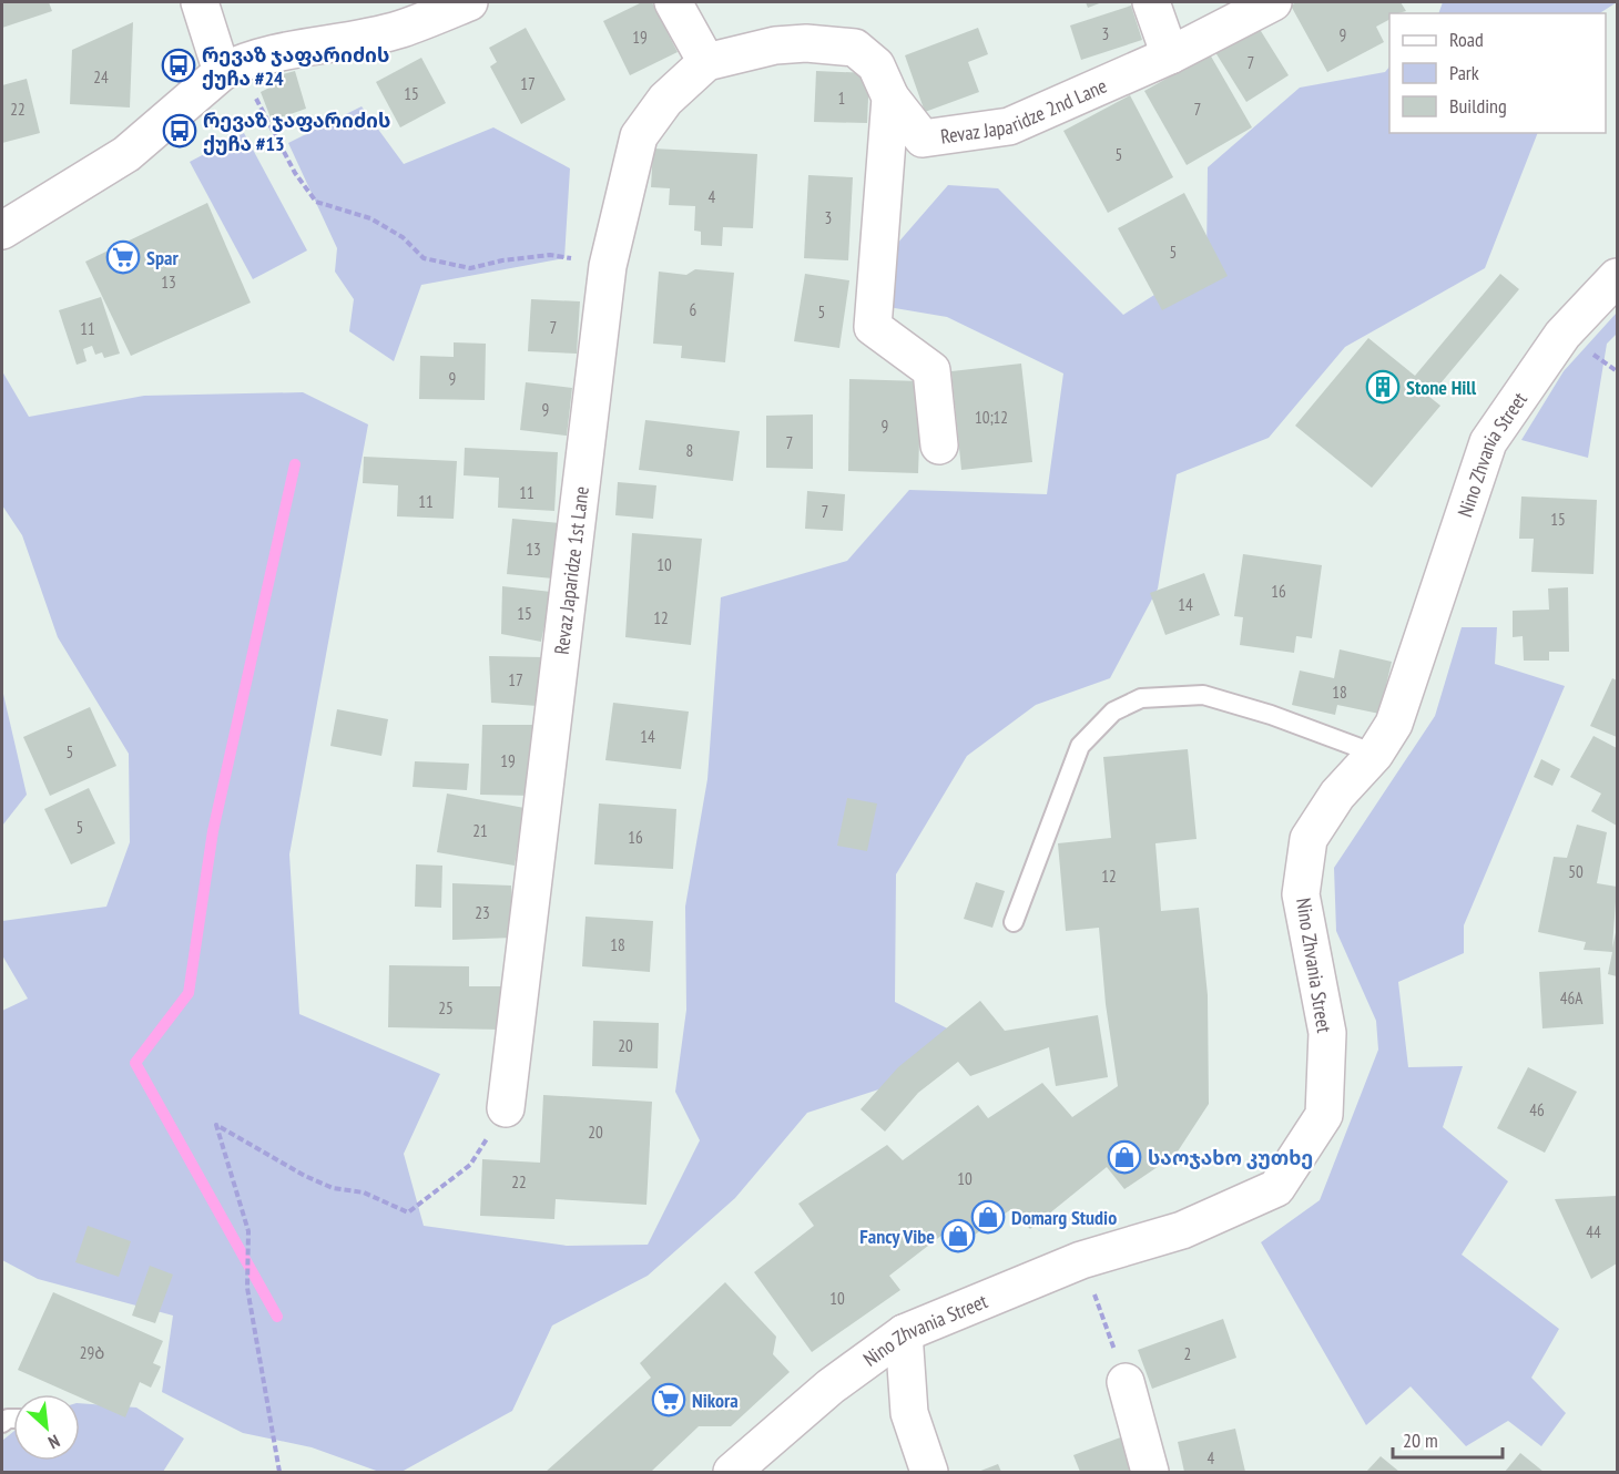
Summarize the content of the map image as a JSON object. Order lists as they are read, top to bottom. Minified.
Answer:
{"streets":{"street":["Revaz Japaridze 2nd Lane","Nino Zhvania Street","Revaz Japaridze 1st Lane"]},"crossings":[["Revaz Japaridze 2nd Lane","Revaz Japaridze 1st Lane"]],"places":{"bus stop":["რევაზ ჯაფარიძის ქუჩა #24","რევაზ ჯაფარიძის ქუჩა #13"],"supermarket":["Spar","Nikora"],"building":["Stone Hill"],"shop":["საოჯახო კუთხე","Domarg Studio","Fancy Vibe"]},"house_numbers":["3","9","19","7","24","17","15","1","22","7","5","4","3","5","13","6","5","7","11","9","9","10;12","9","7","8","11","11","7","15","13","10","16","14","15","12","17","18","14","5","19","5","21","16","50","12","23","18","46A","25","20","46","20","10","22","44","10","29ბ","2","4"],"legend":["Road","Park","Building"],"scale_bar":"20 m","north":"bottom right"}
